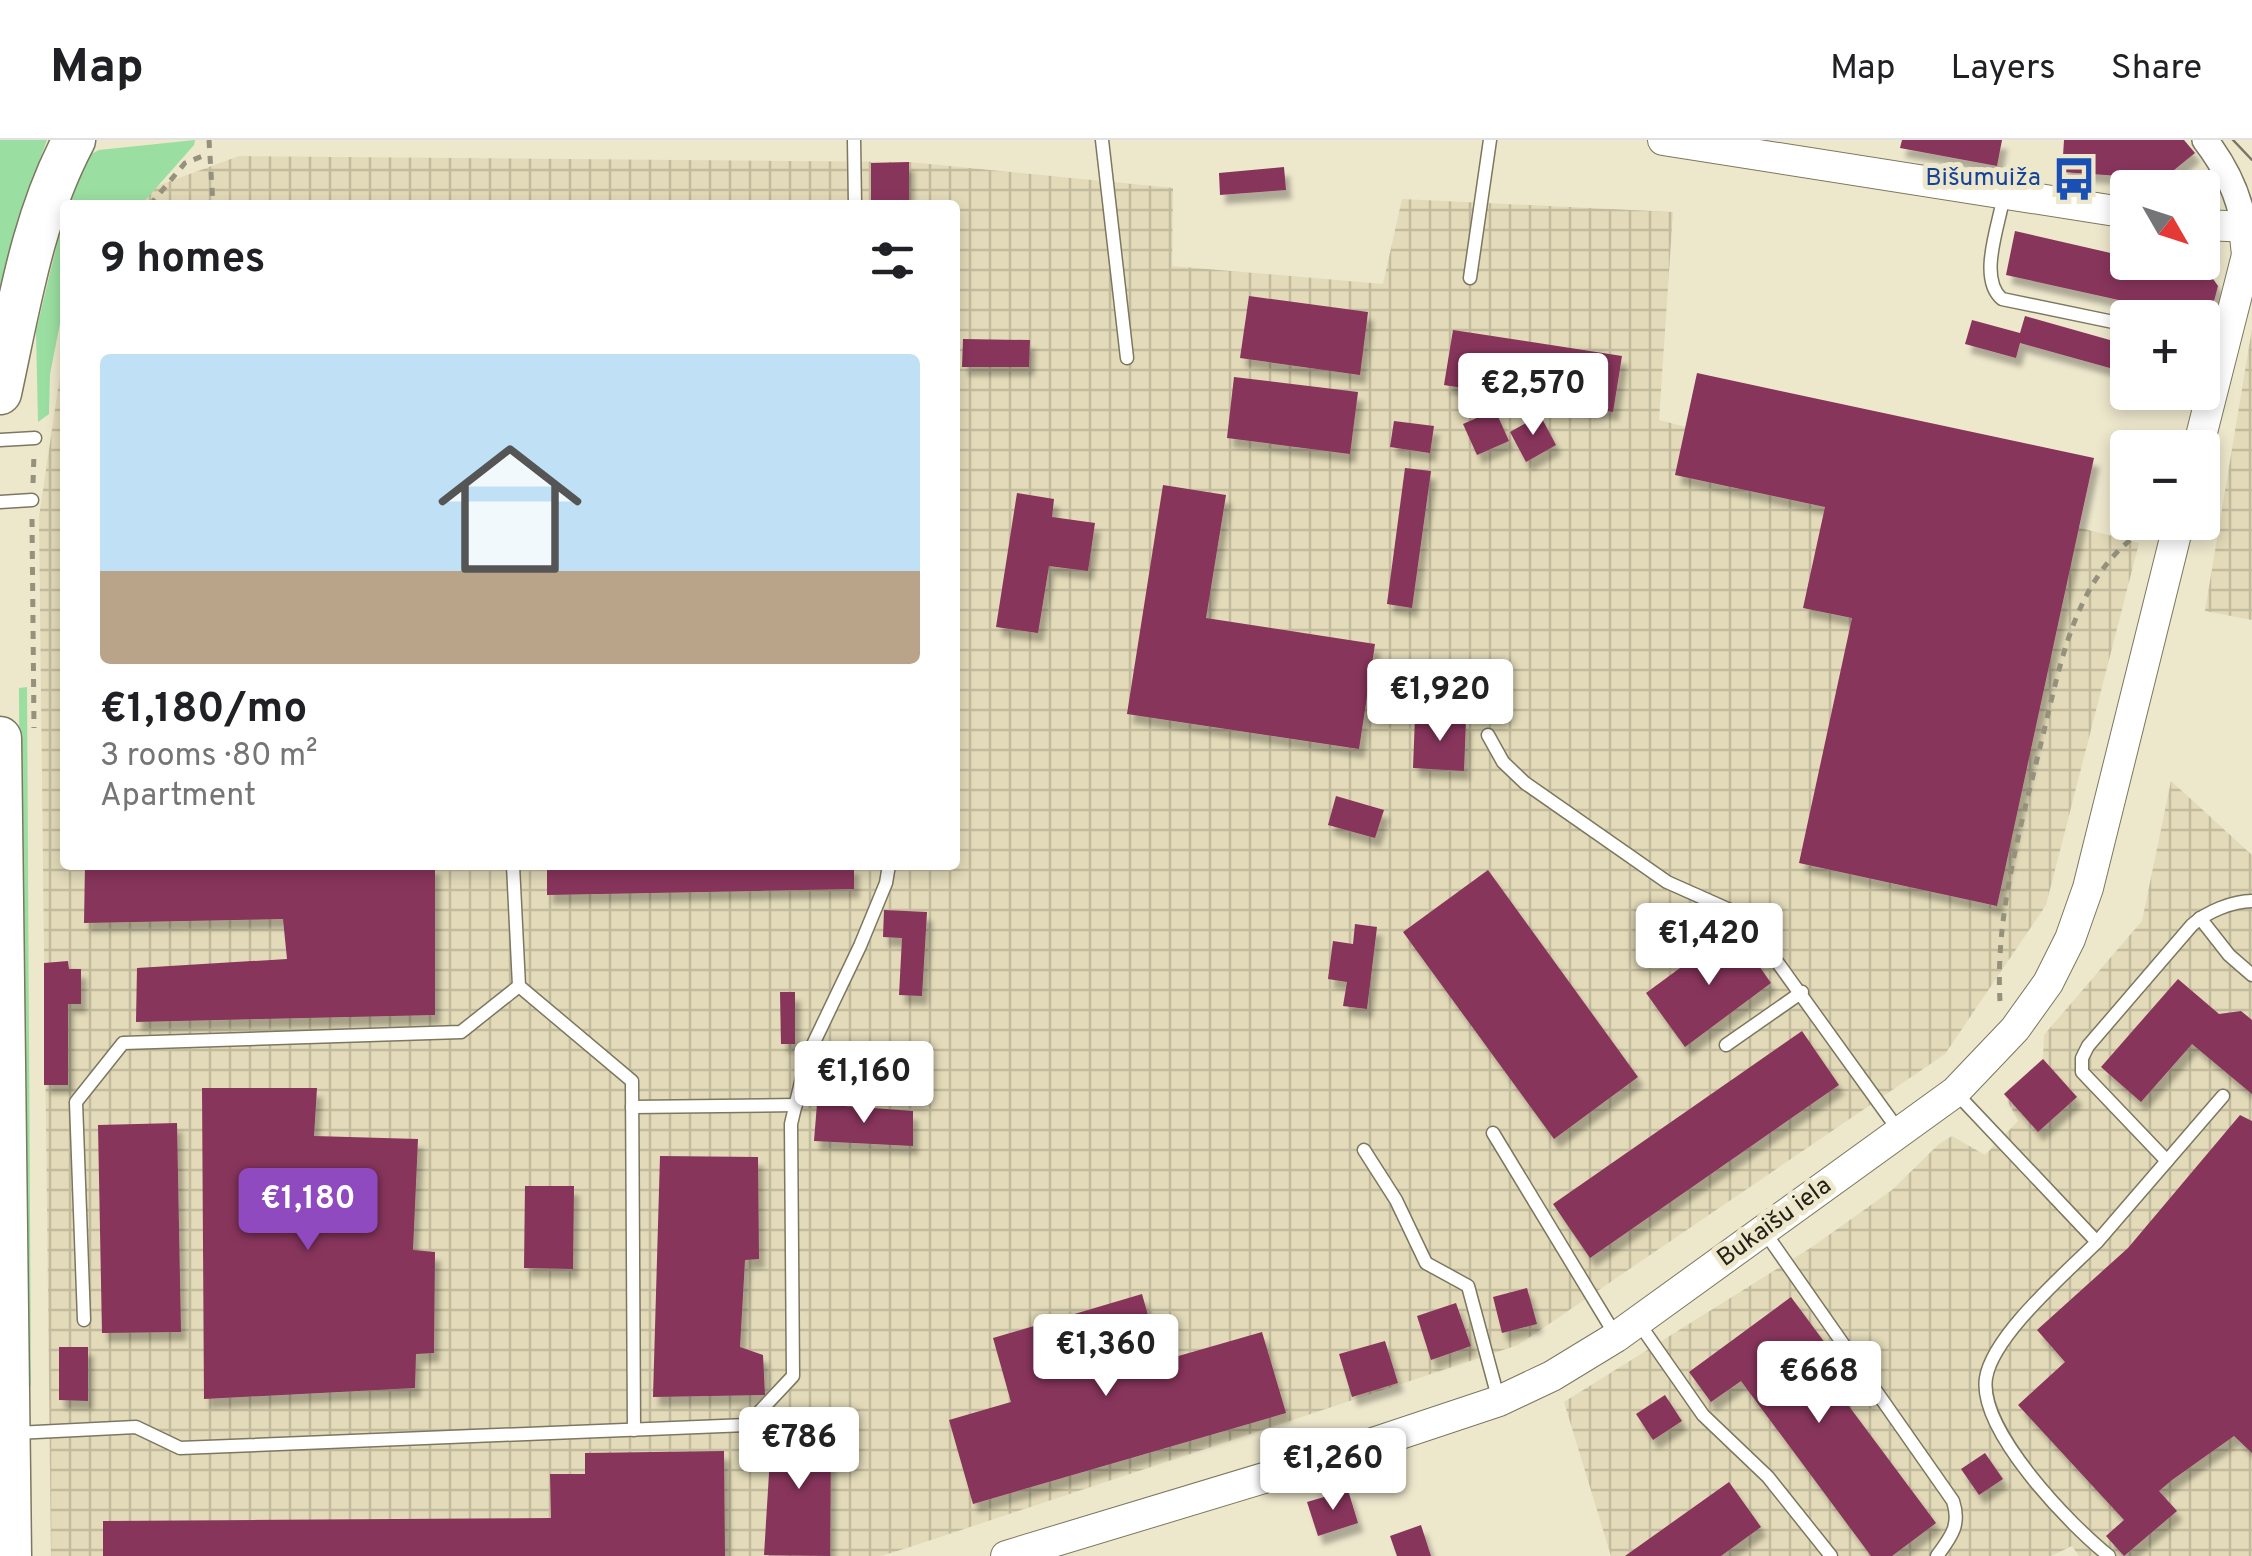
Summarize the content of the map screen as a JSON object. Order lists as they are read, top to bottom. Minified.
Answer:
{"streets":{"street":["Bukaišu iela"]},"places":{"bus stop":["Bišumuiža"]},"north":"bottom right","page":{"header":"Map","nav":["Map","Layers","Share"],"map_buttons":["+","−"],"heading":"9 homes","list":[{"name":"€1,180/mo","note":"3 rooms · 80 m² · Apartment"}],"price":["€2,570","€1,920","€1,420","€1,160","€1,180","€1,360","€668","€786","€1,260"]}}
